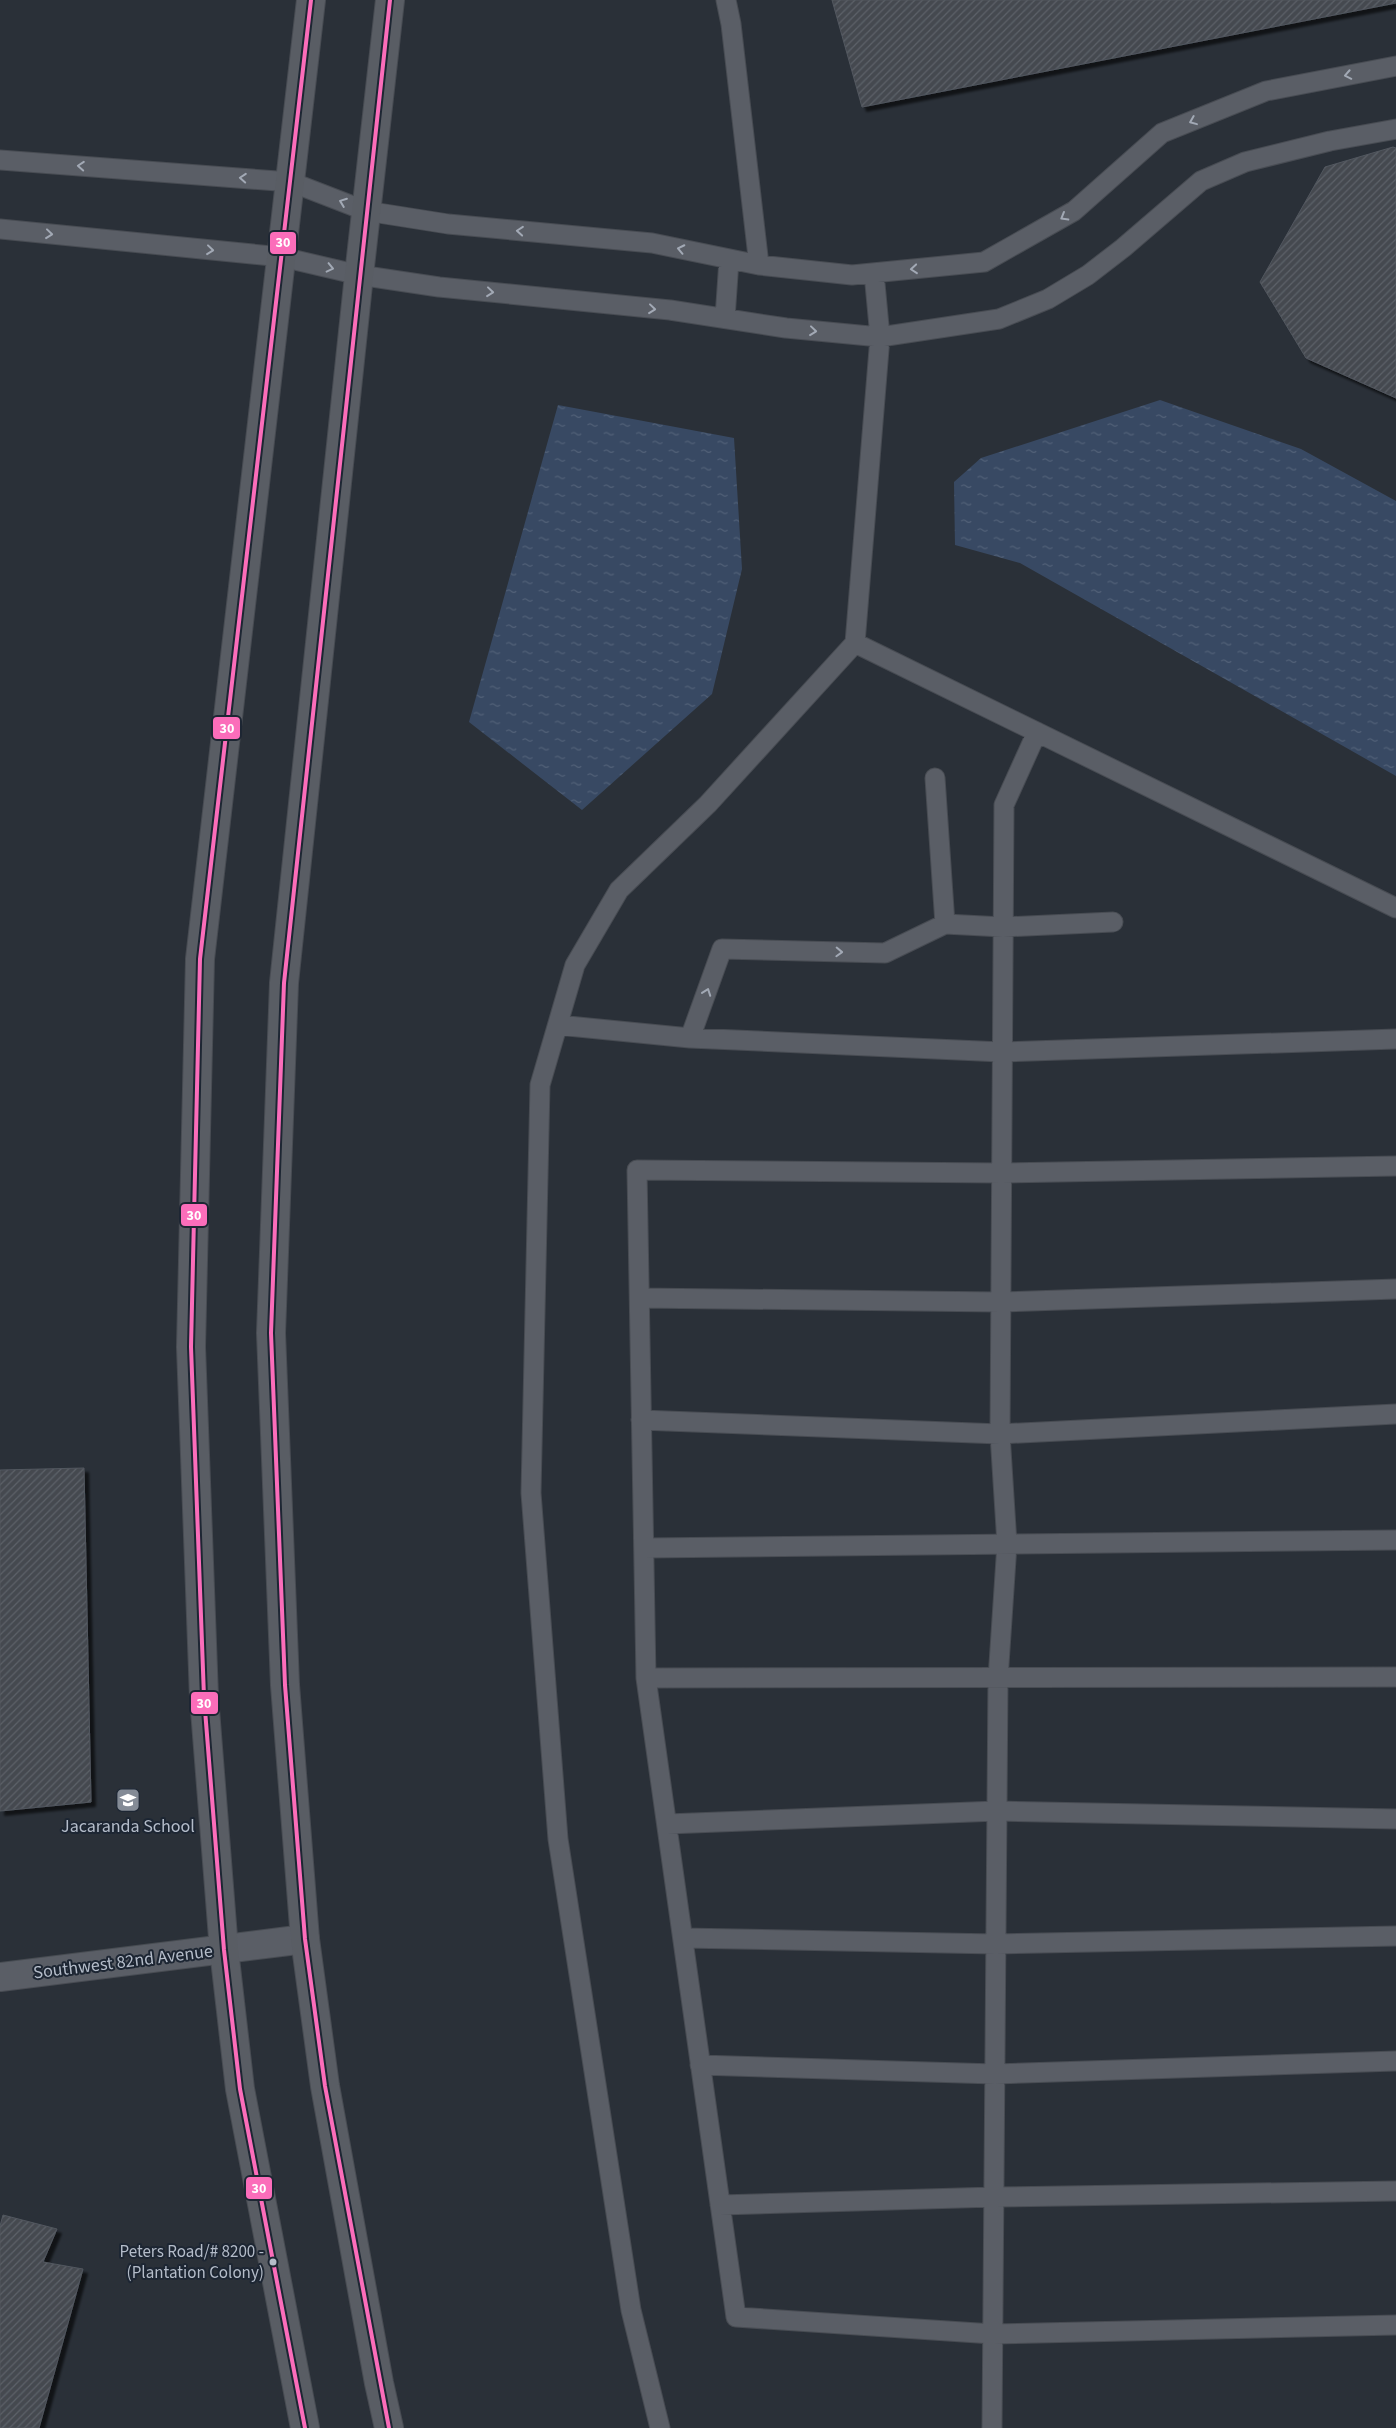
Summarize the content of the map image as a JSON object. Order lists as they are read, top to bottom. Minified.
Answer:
{"streets":{"street":["Southwest 82nd Avenue"]},"places":{"school or university":["Jacaranda School"],"other":["Peters Road/# 8200 - (Plantation Colony)"]},"lines":["transit line 30"]}
